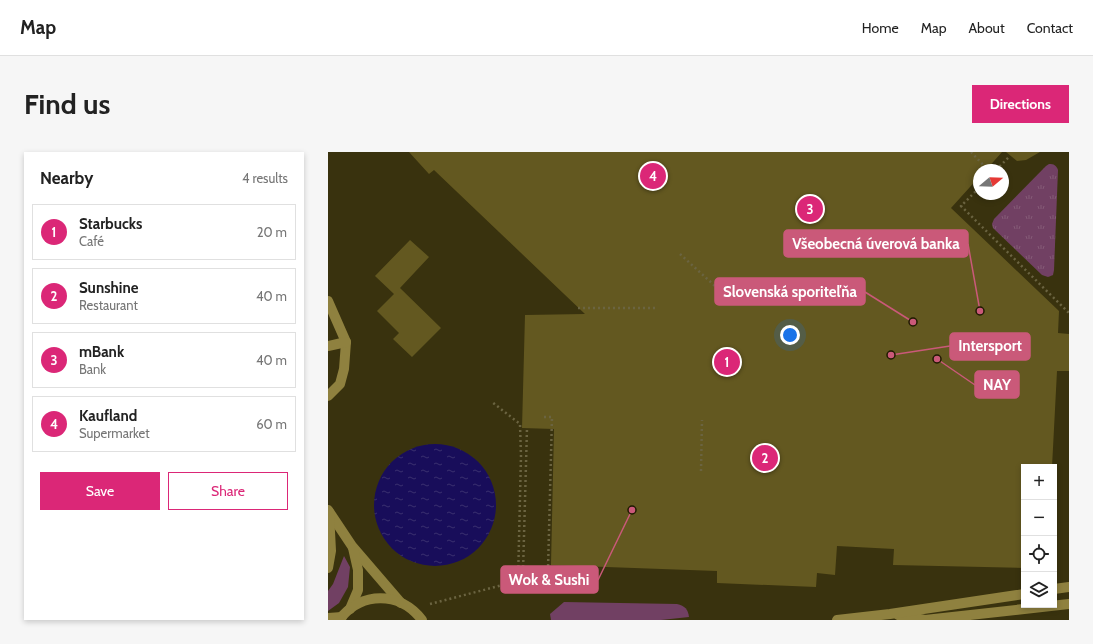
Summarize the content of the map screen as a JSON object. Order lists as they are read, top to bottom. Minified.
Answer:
{"places":["Všeobecná úverová banka","Slovenská sporiteľňa","Intersport","NAY","Wok & Sushi"],"north":"right","page":{"header":"Map","nav":["Home","Map","About","Contact"],"buttons":["Directions",["Save","Share"]],"title":"Find us","heading":["Nearby","4 results"],"pins":["4","3","1","2"],"list":[{"mark":"1","name":"Starbucks","note":"Café","value":"20 m"},{"mark":"2","name":"Sunshine","note":"Restaurant","value":"40 m"},{"mark":"3","name":"mBank","note":"Bank","value":"40 m"},{"mark":"4","name":"Kaufland","note":"Supermarket","value":"60 m"}],"map_buttons":["+","−"]}}
